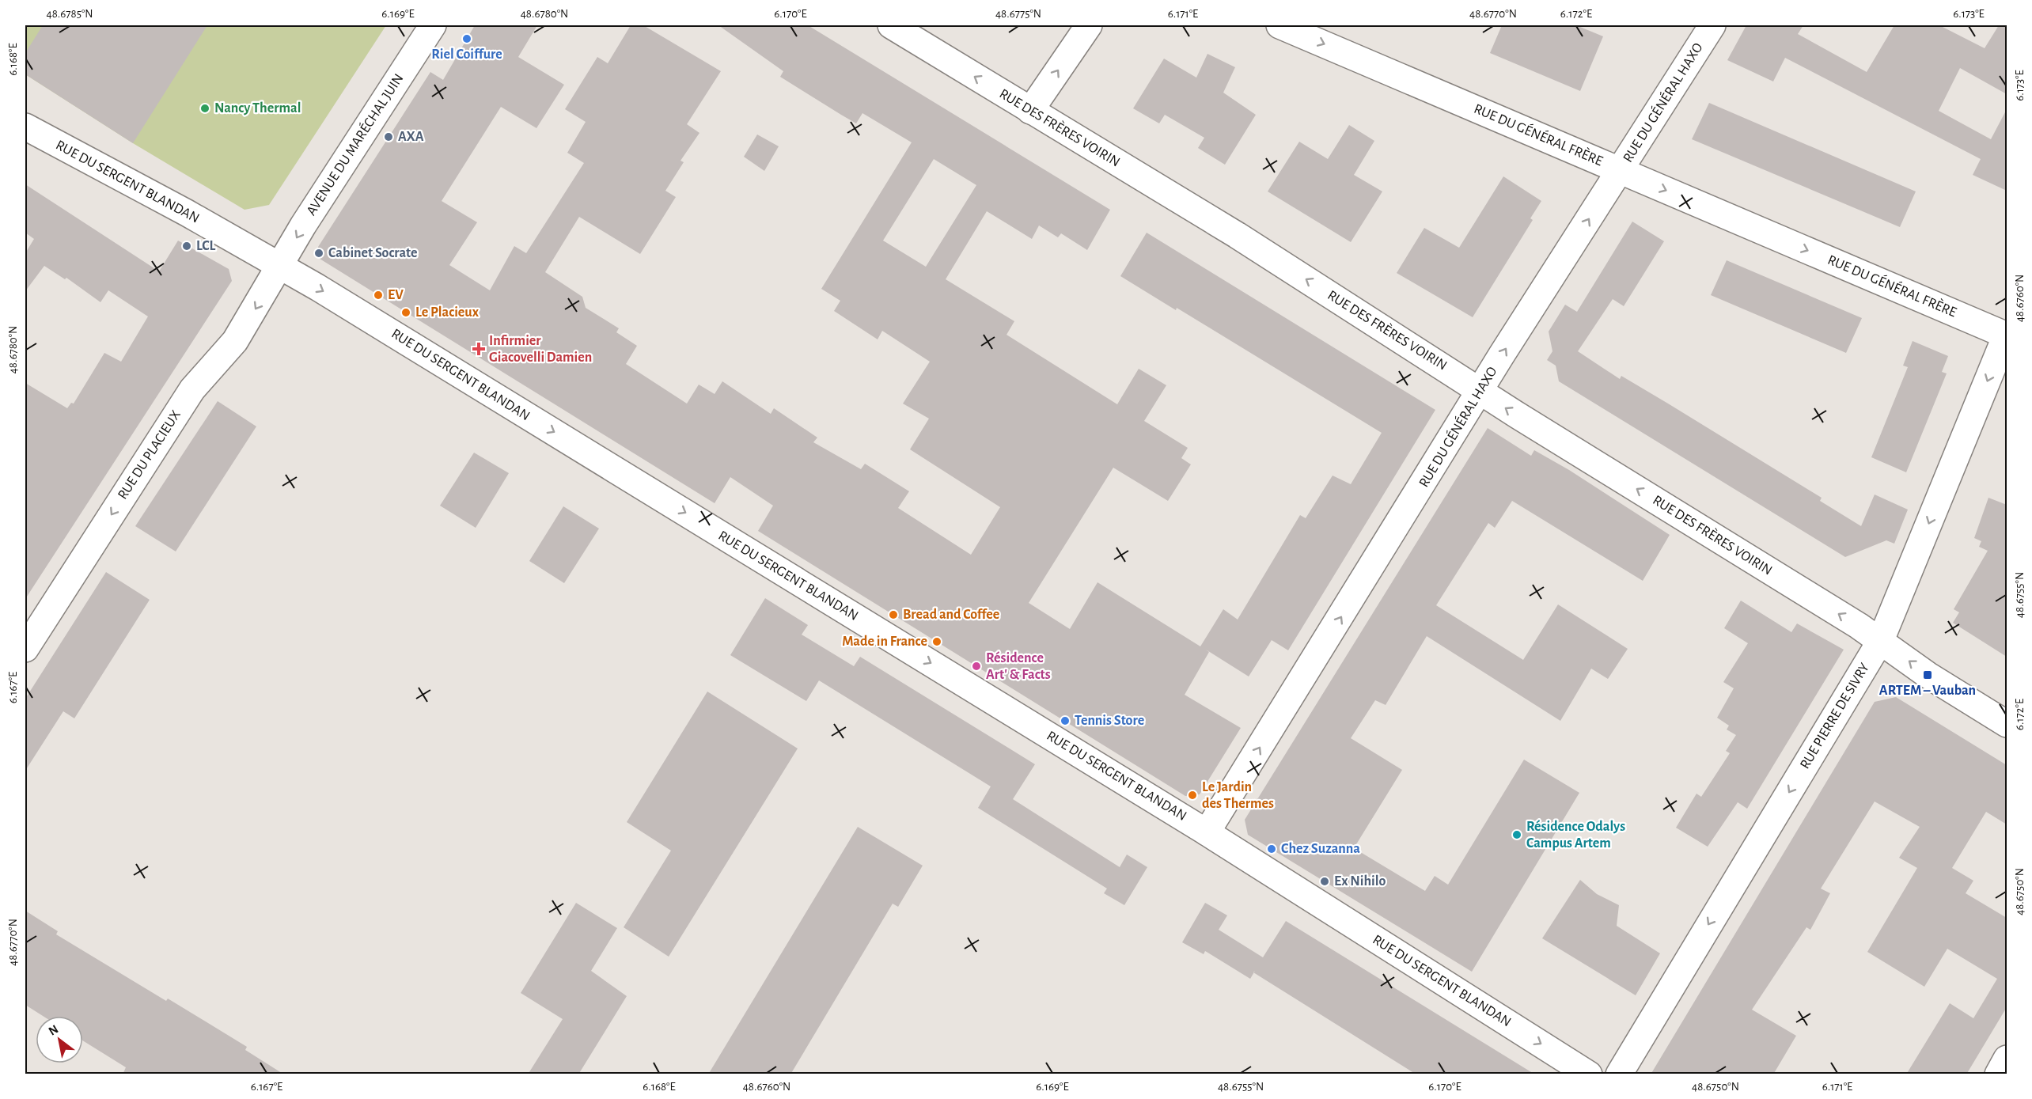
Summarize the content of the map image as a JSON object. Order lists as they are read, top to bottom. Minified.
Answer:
{"streets":{"street":["RUE DU GÉNÉRAL HAXO","RUE DES FRÈRES VOIRIN","RUE DU GÉNÉRAL FRÈRE","AVENUE DU MARÉCHAL JUIN","RUE DU SERGENT BLANDAN","RUE DU PLACIEUX","RUE PIERRE DE SIVRY"]},"crossings":[["RUE DU GÉNÉRAL HAXO","RUE DES FRÈRES VOIRIN"],["RUE DU GÉNÉRAL HAXO","RUE DU GÉNÉRAL FRÈRE"],["RUE DU GÉNÉRAL HAXO","RUE DU SERGENT BLANDAN"],["RUE DES FRÈRES VOIRIN","RUE PIERRE DE SIVRY"],["RUE DU GÉNÉRAL FRÈRE","RUE PIERRE DE SIVRY"],["AVENUE DU MARÉCHAL JUIN","RUE DU SERGENT BLANDAN"],["AVENUE DU MARÉCHAL JUIN","RUE DU PLACIEUX"],["RUE DU SERGENT BLANDAN","RUE DU PLACIEUX"]],"one_way":["RUE DU GÉNÉRAL HAXO","RUE DES FRÈRES VOIRIN","RUE DU GÉNÉRAL FRÈRE","AVENUE DU MARÉCHAL JUIN","RUE DU SERGENT BLANDAN","RUE DU PLACIEUX","RUE PIERRE DE SIVRY"],"places":{"other":["Riel Coiffure","Nancy Thermal","AXA","LCL","Cabinet Socrate","EV","Le Placieux","Bread and Coffee","Made in France","Résidence Art' & Facts","Tennis Store","Le Jardin des Thermes","Résidence Odalys Campus Artem","Chez Suzanna","Ex Nihilo"],"health":["Infirmier Giacovelli Damien"],"transit":["ARTEM – Vauban"]},"north":"top left","coordinates":["48.6785°N","6.169°E","48.6780°N","6.170°E","48.6775°N","6.171°E","48.6770°N","6.172°E","6.173°E","6.168°E","48.6760°N","48.6755°N","6.167°E","48.6750°N"]}
